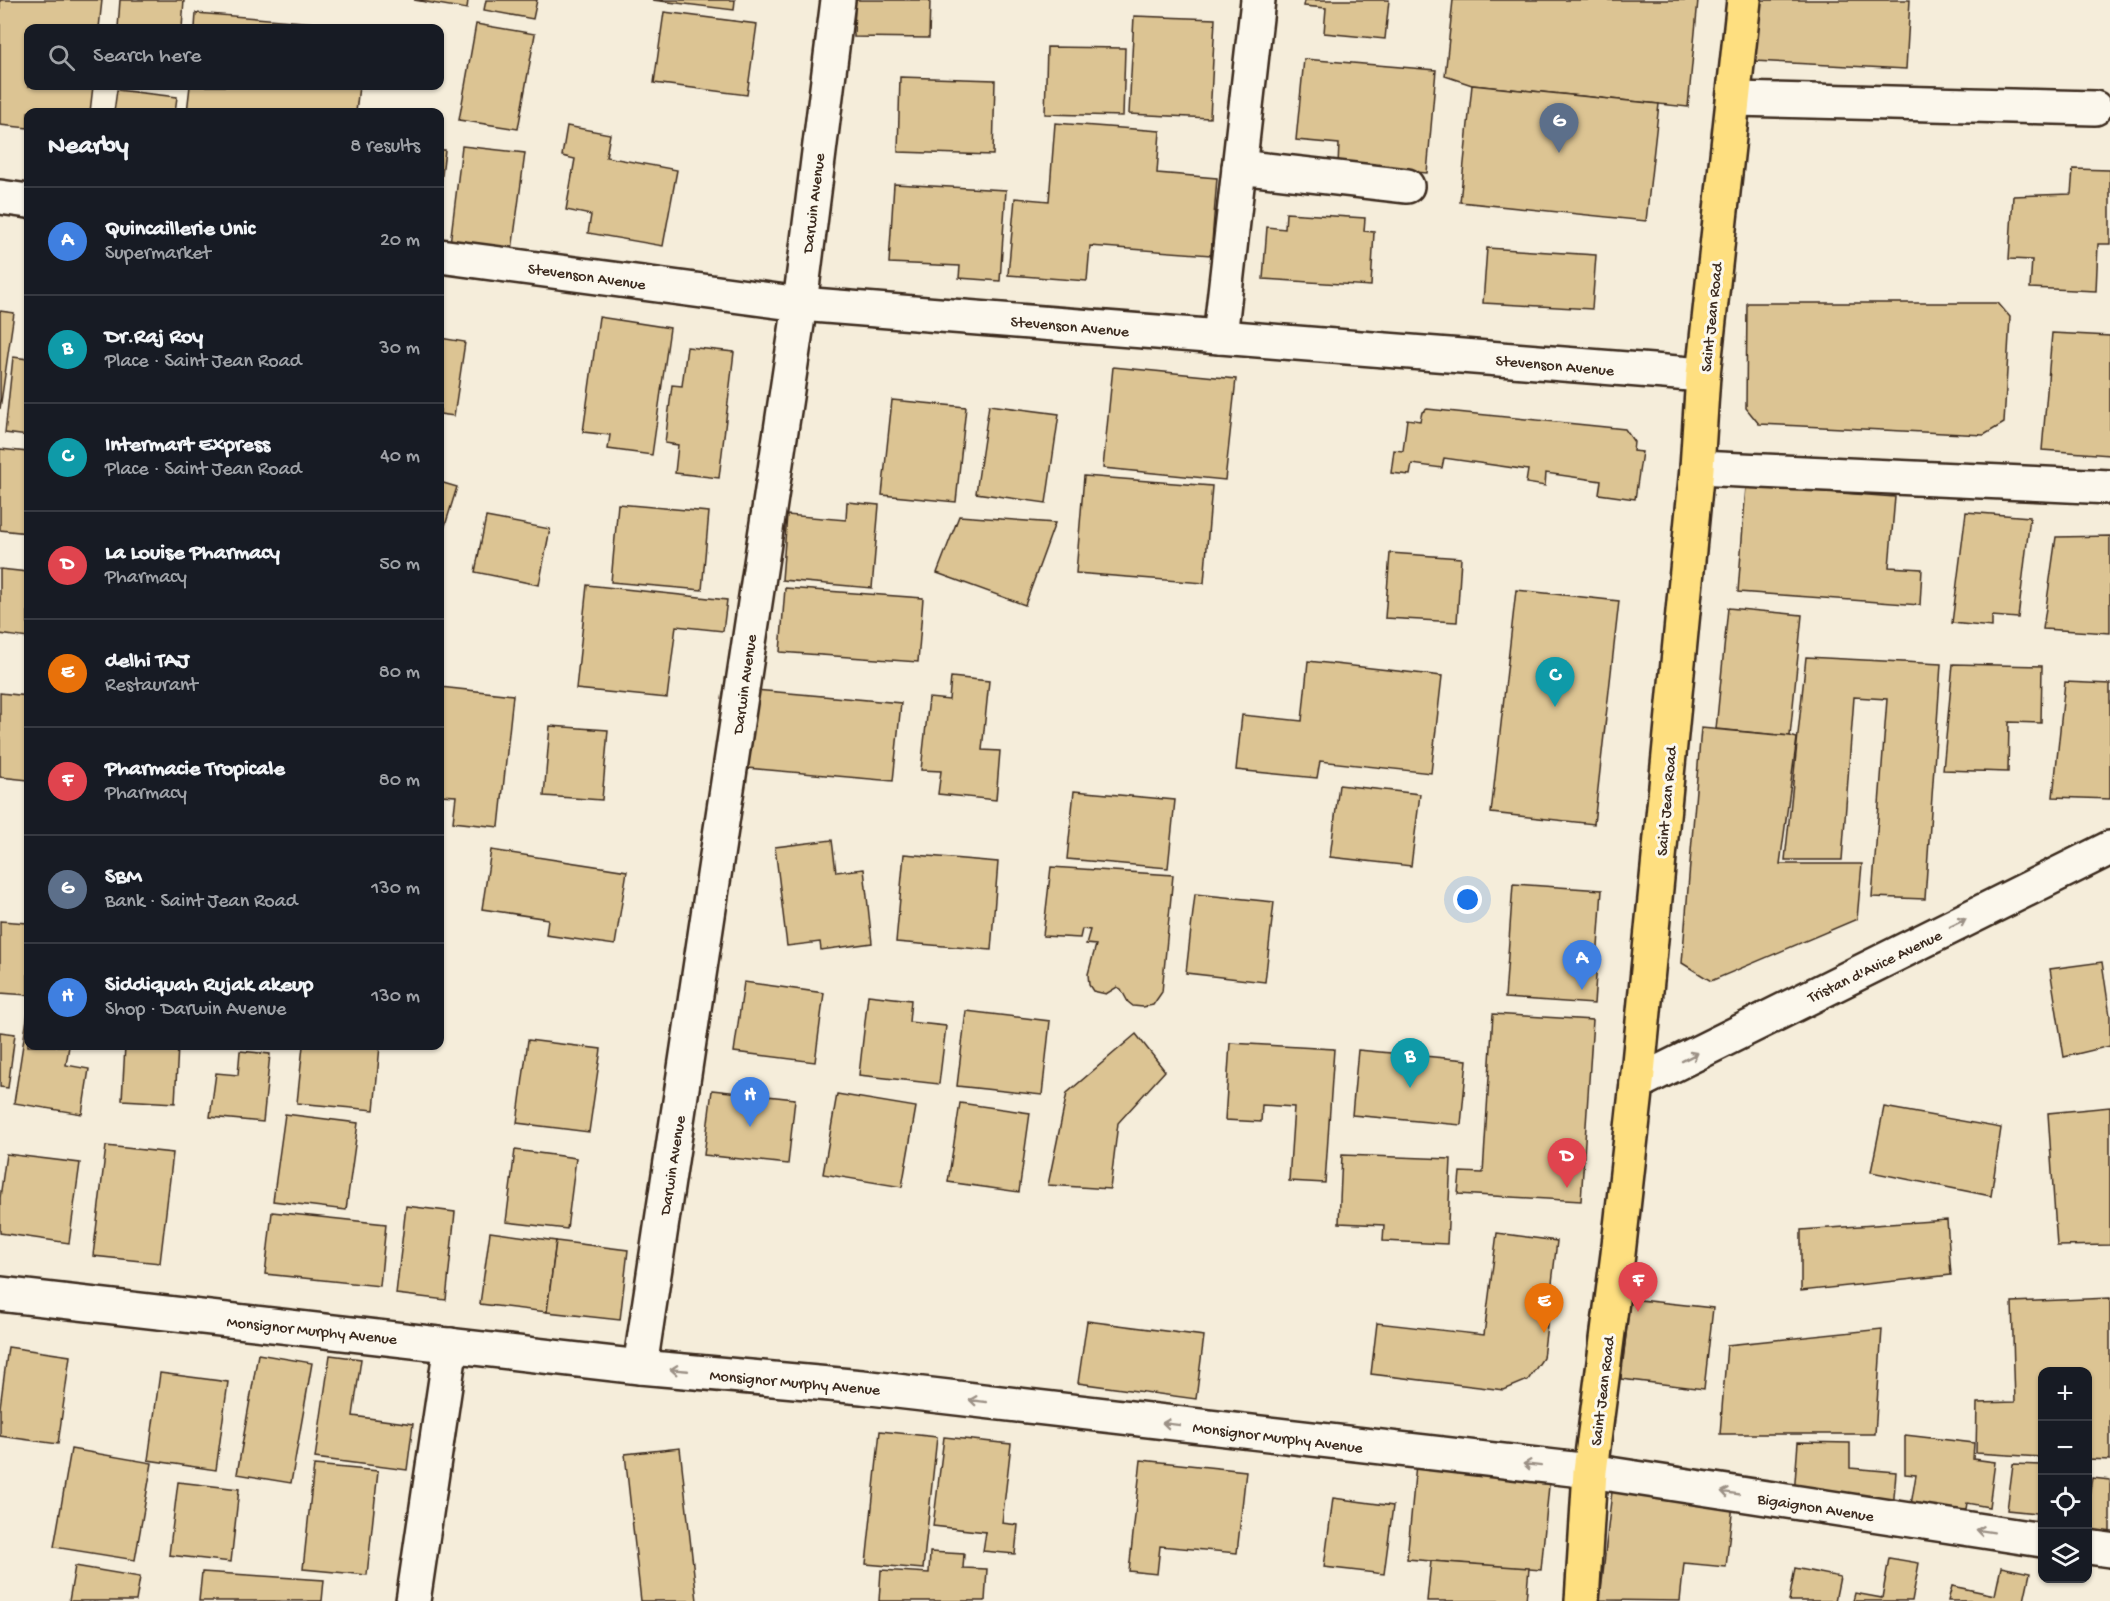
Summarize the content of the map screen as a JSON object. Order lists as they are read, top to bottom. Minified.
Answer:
{"streets":{"main road":["Saint Jean Road"],"street":["Darwin Avenue","Stevenson Avenue","Tristan d'Avice Avenue","Monsignor Murphy Avenue","Bigaignon Avenue"]},"crossings":[["Darwin Avenue","Stevenson Avenue"],["Darwin Avenue","Monsignor Murphy Avenue"],["Stevenson Avenue","Saint Jean Road"],["Saint Jean Road","Tristan d'Avice Avenue"],["Saint Jean Road","Monsignor Murphy Avenue"],["Saint Jean Road","Bigaignon Avenue"],["Monsignor Murphy Avenue","Bigaignon Avenue"]],"one_way":["Tristan d'Avice Avenue","Monsignor Murphy Avenue","Bigaignon Avenue"],"page":{"search":"Search here","pins":["G","C","A","B","H","D","F","E"],"heading":["Nearby","8 results"],"list":[{"mark":"A","name":"Quincaillerie Unic","note":"Supermarket","value":"20 m"},{"mark":"B","name":"Dr.Raj Roy","note":"Place · Saint Jean Road","value":"30 m"},{"mark":"C","name":"Intermart Express","note":"Place · Saint Jean Road","value":"40 m"},{"mark":"D","name":"La Louise Pharmacy","note":"Pharmacy","value":"50 m"},{"mark":"E","name":"delhi TAJ","note":"Restaurant","value":"80 m"},{"mark":"F","name":"Pharmacie Tropicale","note":"Pharmacy","value":"80 m"},{"mark":"G","name":"SBM","note":"Bank · Saint Jean Road","value":"130 m"},{"mark":"H","name":"Siddiquah Rujak akeup","note":"Shop · Darwin Avenue","value":"130 m"}],"map_buttons":["+","−"]}}
